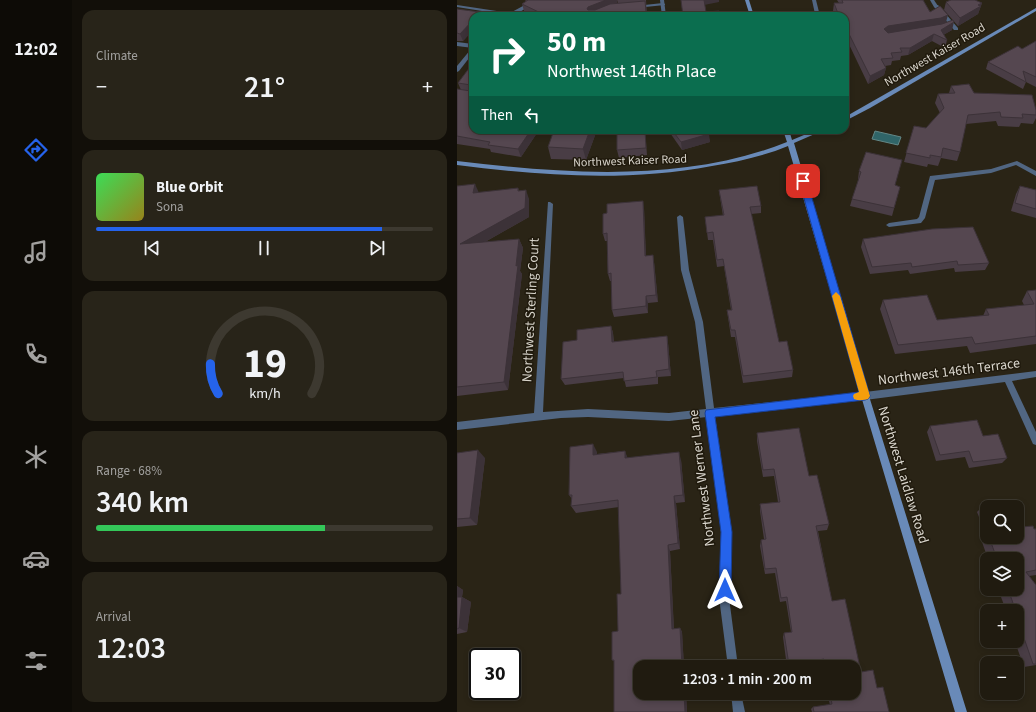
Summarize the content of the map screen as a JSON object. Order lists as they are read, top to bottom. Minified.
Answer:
{"streets":{"main road":["Northwest Kaiser Road","Northwest Laidlaw Road"],"street":["Northwest Sterling Court","Northwest 146th Terrace","Northwest Werner Lane"]},"crossings":[["Northwest Kaiser Road","Northwest Laidlaw Road"],["Northwest Sterling Court","Northwest 146th Terrace"],["Northwest 146th Terrace","Northwest Laidlaw Road"],["Northwest 146th Terrace","Northwest Werner Lane"]],"page":{"tabs":"12:02","tile":["Climate",["Range · 68%","340 km"],["Arrival","12:03"]],"turn":["50 m","Northwest 146th Place"],"heat":["−","21°","+"],"then":"Then","song":["Blue Orbit","Sona"],"map_buttons":["+","−"],"limit":"30","trip":"12:03 · 1 min · 200 m","gauge":["19","km/h"]}}
